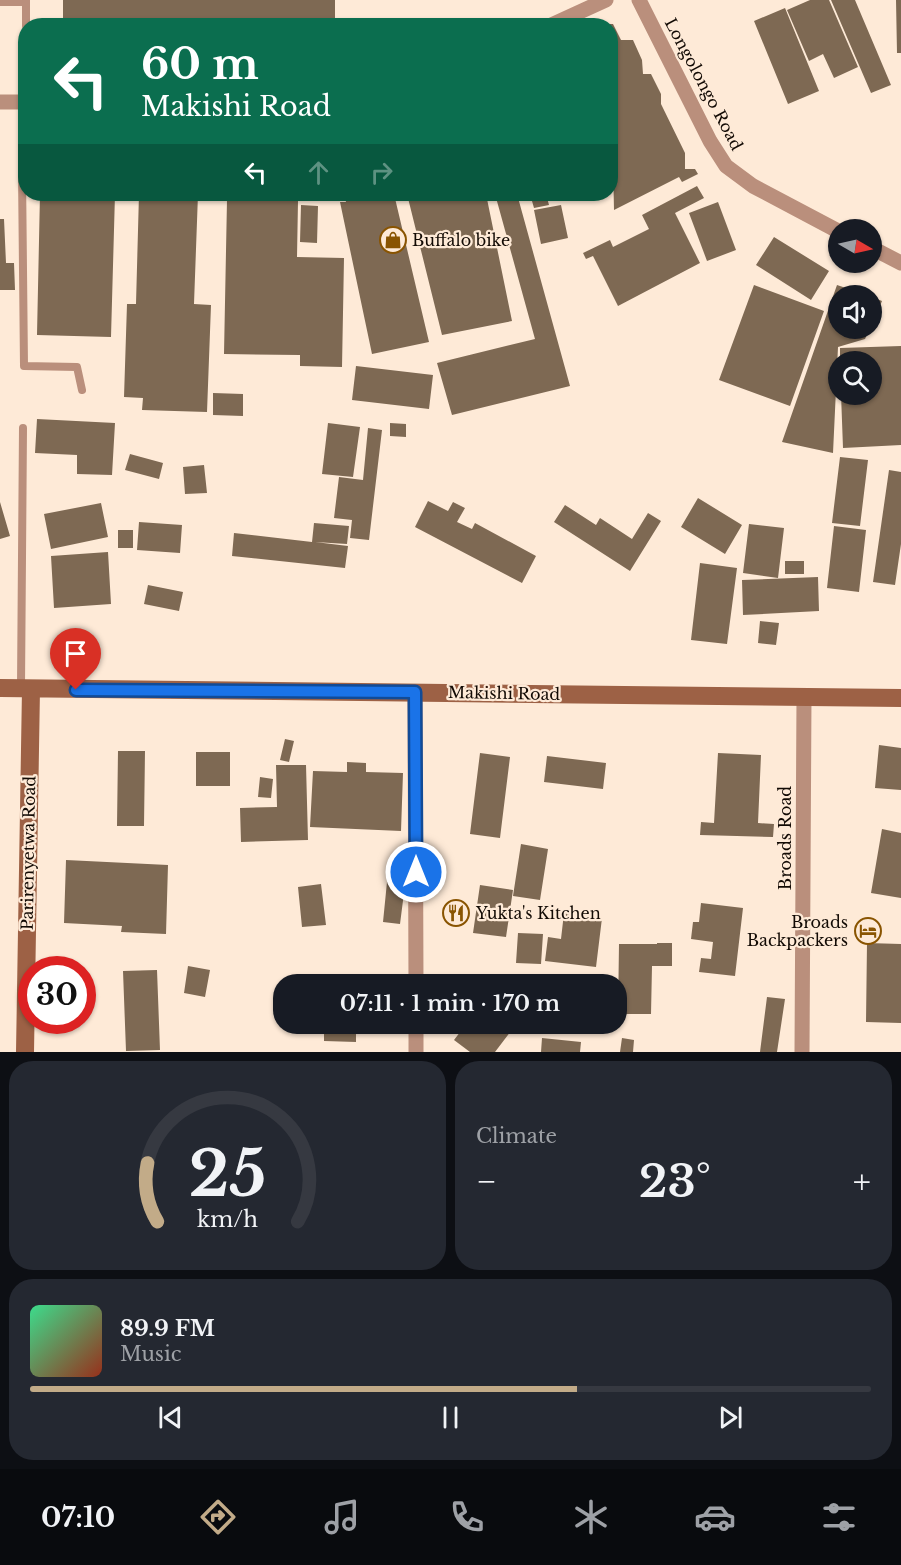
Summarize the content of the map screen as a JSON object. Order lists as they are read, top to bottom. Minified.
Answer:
{"streets":{"main road":["Makishi Road","Parirenyetwa Road"],"street":["Longolongo Road","Broads Road"]},"crossings":[["Makishi Road","Broads Road"],["Makishi Road","Parirenyetwa Road"]],"places":{"shop":["Buffalo bike"],"restaurant":["Yukta's Kitchen"],"hotel":["Broads Backpackers"]},"north":"right","page":{"turn":["60 m","Makishi Road"],"limit":"30","trip":"07:11 · 1 min · 170 m","tile":"Climate","heat":["−","23°","+"],"song":["89.9 FM","Music"],"tabs":"07:10","gauge":["25","km/h"]}}
